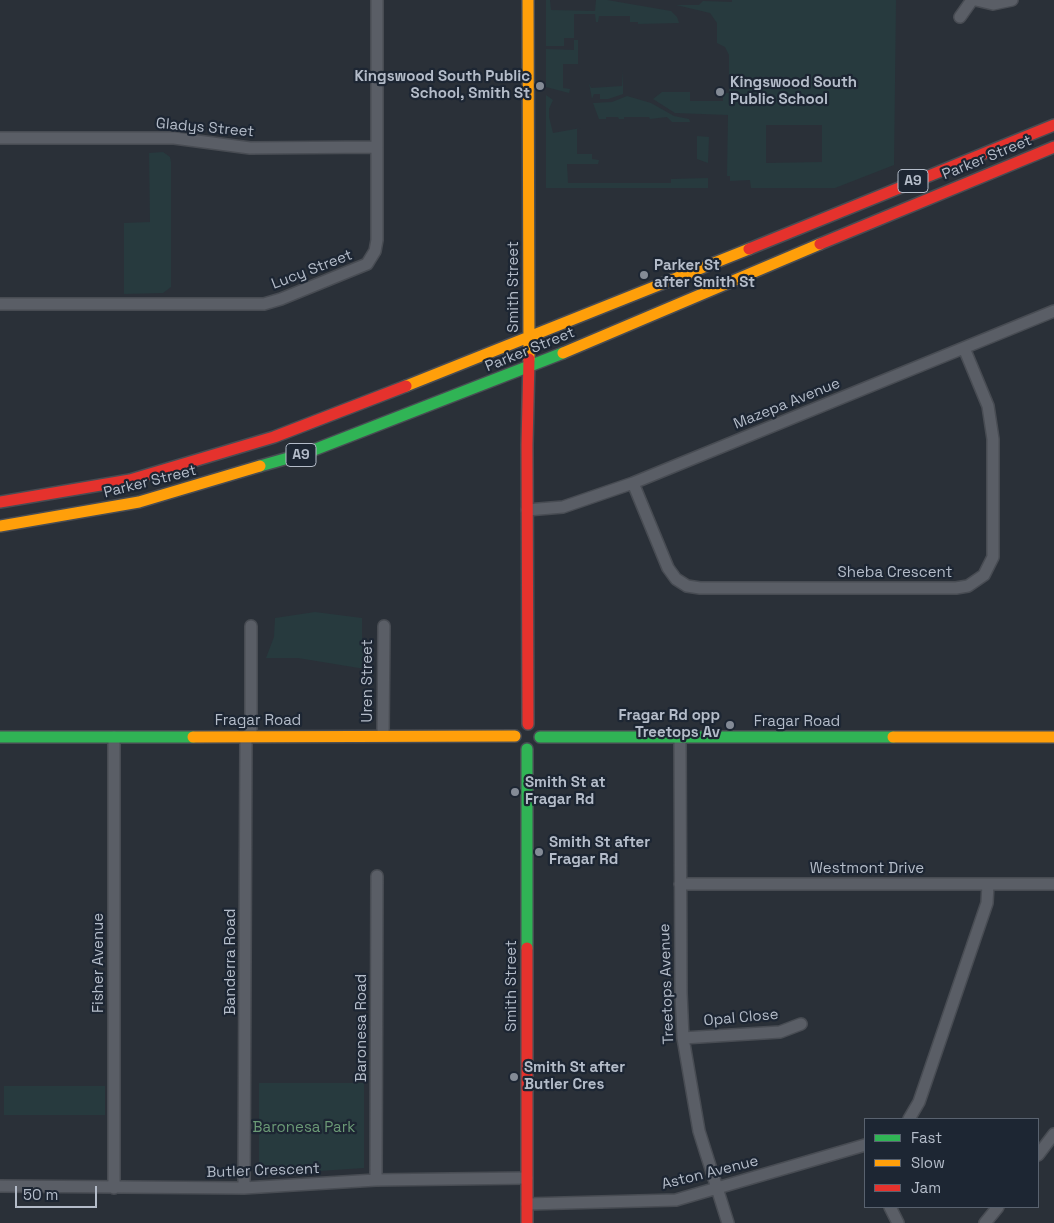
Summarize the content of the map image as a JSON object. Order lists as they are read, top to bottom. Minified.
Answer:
{"streets":{"main road":["Parker Street","A9","Smith Street","Fragar Road"],"street":["Gladys Street","Lucy Street","Mazepa Avenue","Sheba Crescent","Uren Street","Westmont Drive","Banderra Road","Fisher Avenue","Treetops Avenue","Opal Close","Baronesa Road","Butler Crescent","Aston Avenue"]},"crossings":[["Gladys Street","Lucy Street"],["Parker Street","Smith Street"],["Smith Street","Mazepa Avenue"],["Smith Street","Fragar Road"],["Smith Street","Butler Crescent"],["Smith Street","Aston Avenue"],["Mazepa Avenue","Sheba Crescent"],["Uren Street","Fragar Road"],["Fragar Road","Banderra Road"],["Fragar Road","Fisher Avenue"],["Fragar Road","Treetops Avenue"],["Westmont Drive","Treetops Avenue"],["Banderra Road","Butler Crescent"],["Fisher Avenue","Butler Crescent"],["Treetops Avenue","Opal Close"],["Treetops Avenue","Aston Avenue"],["Baronesa Road","Butler Crescent"]],"parks":["Baronesa Park"],"places":["Kingswood South Public School, Smith St","Kingswood South Public School","Parker St after Smith St","Fragar Rd opp Treetops Av","Smith St at Fragar Rd","Smith St after Fragar Rd","Smith St after Butler Cres"],"legend":["Fast","Slow","Jam"],"scale_bar":"50 m"}
